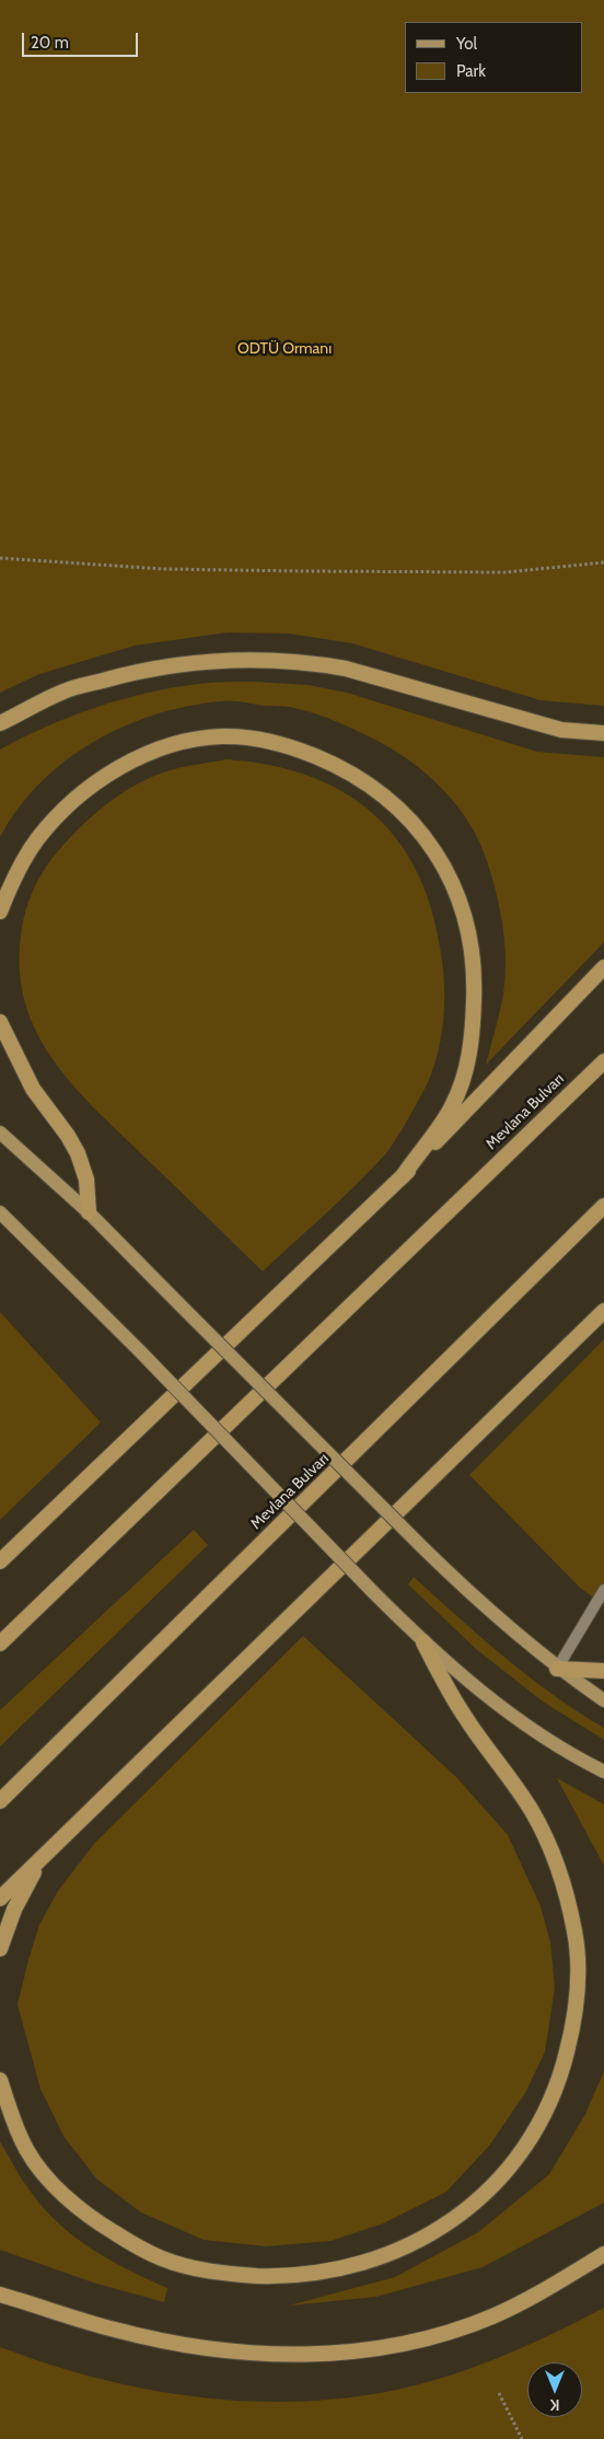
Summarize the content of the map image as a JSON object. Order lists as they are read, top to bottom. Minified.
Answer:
{"streets":{"highway":["Mevlana Bulvarı"]},"parks":["ODTÜ Ormanı"],"legend":["Yol","Park"],"scale_bar":"20 m","north":"bottom"}
